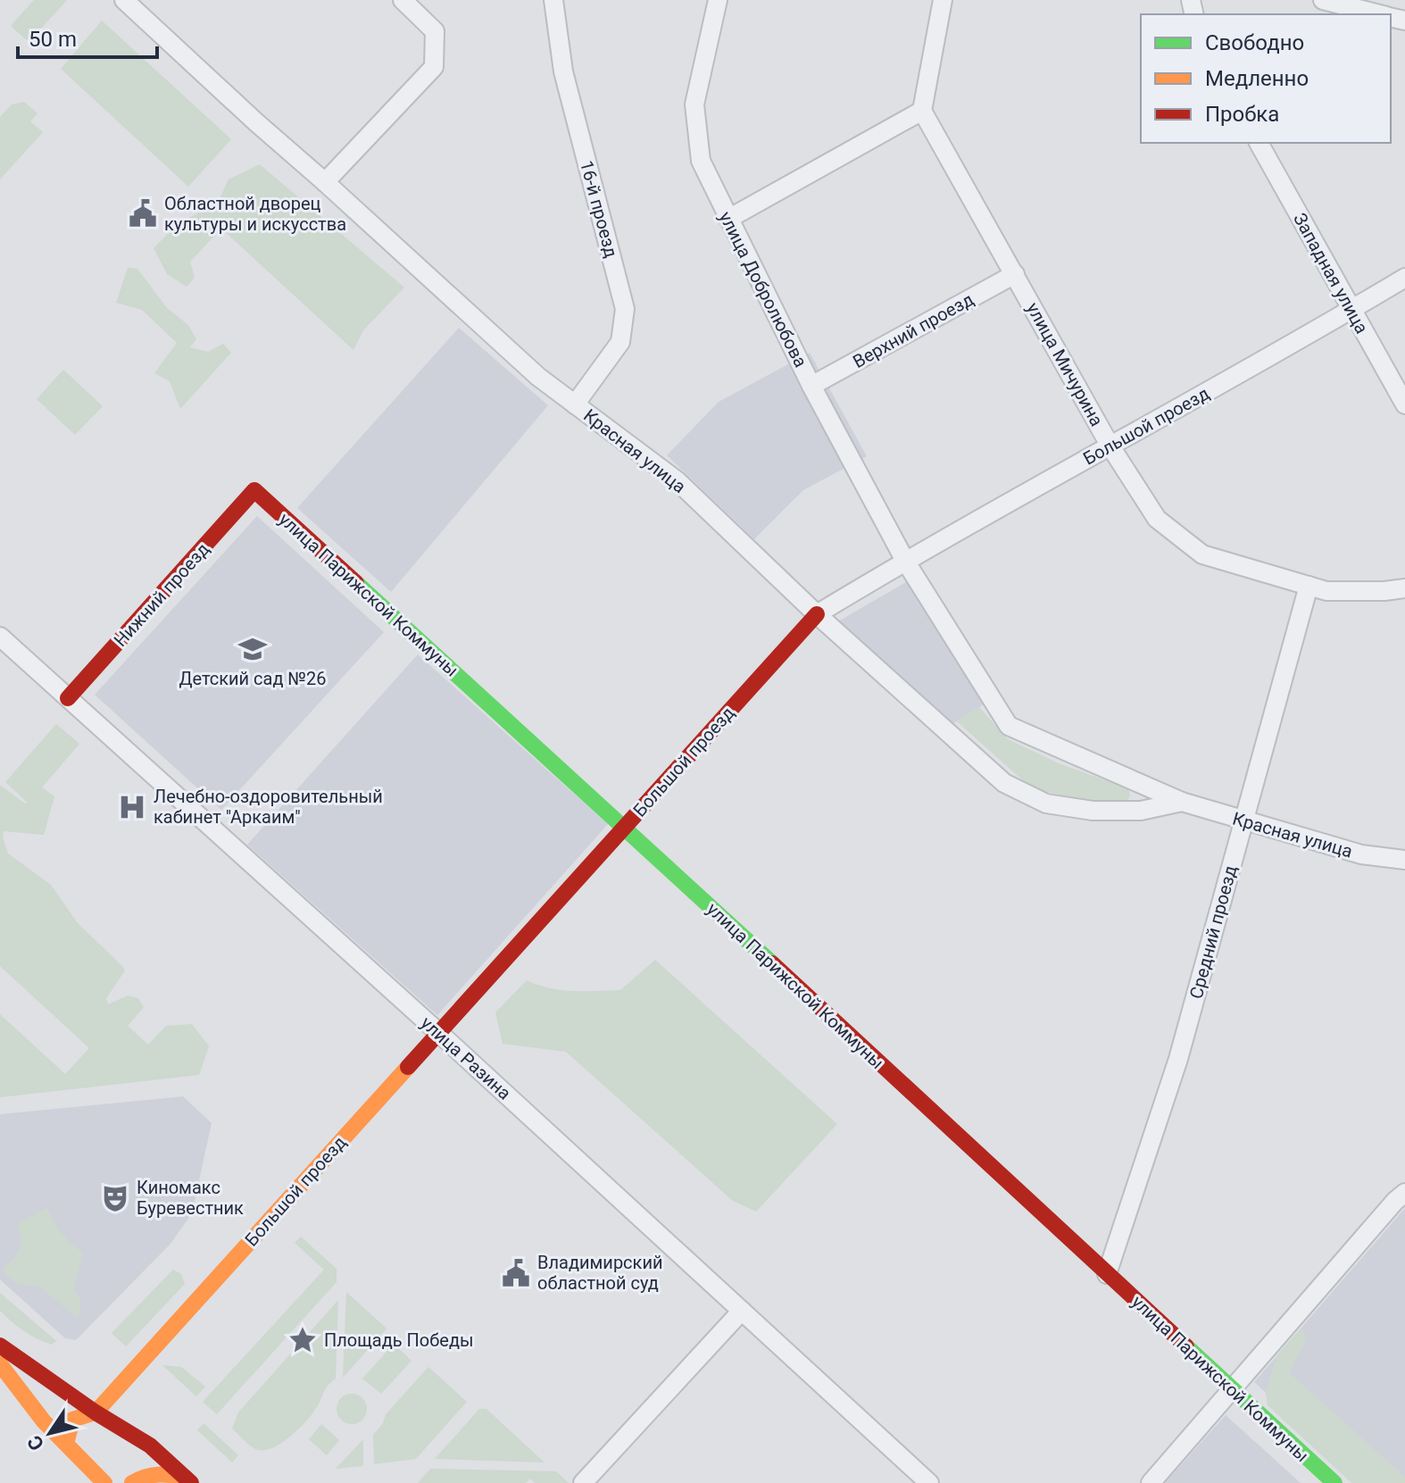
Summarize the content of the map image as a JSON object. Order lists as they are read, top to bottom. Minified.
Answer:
{"streets":{"street":["16-й проезд","Западная улица","улица Добролюбова","Верхний проезд","улица Мичурина","Большой проезд","Красная улица","Нижний проезд","улица Парижской Коммуны","Средний проезд","улица Разина"]},"crossings":[["16-й проезд","Красная улица"],["Западная улица","Большой проезд"],["улица Добролюбова","Верхний проезд"],["улица Добролюбова","Большой проезд"],["улица Добролюбова","Красная улица"],["Верхний проезд","улица Мичурина"],["улица Мичурина","Большой проезд"],["улица Мичурина","Средний проезд"],["Большой проезд","Красная улица"],["Большой проезд","улица Парижской Коммуны"],["Большой проезд","улица Разина"],["Красная улица","Средний проезд"],["Нижний проезд","улица Парижской Коммуны"],["Нижний проезд","улица Разина"],["улица Парижской Коммуны","Средний проезд"]],"places":{"public building":["Областной дворец культуры и искусства","Владимирский областной суд"],"school or university":["Детский сад №26"],"hospital":["Лечебно-оздоровительный кабинет \"Аркаим\""],"theatre":["Киномакс Буревестник"],"place":["Площадь Победы"]},"legend":["Свободно","Медленно","Пробка"],"scale_bar":"50 m","north":"bottom left"}
